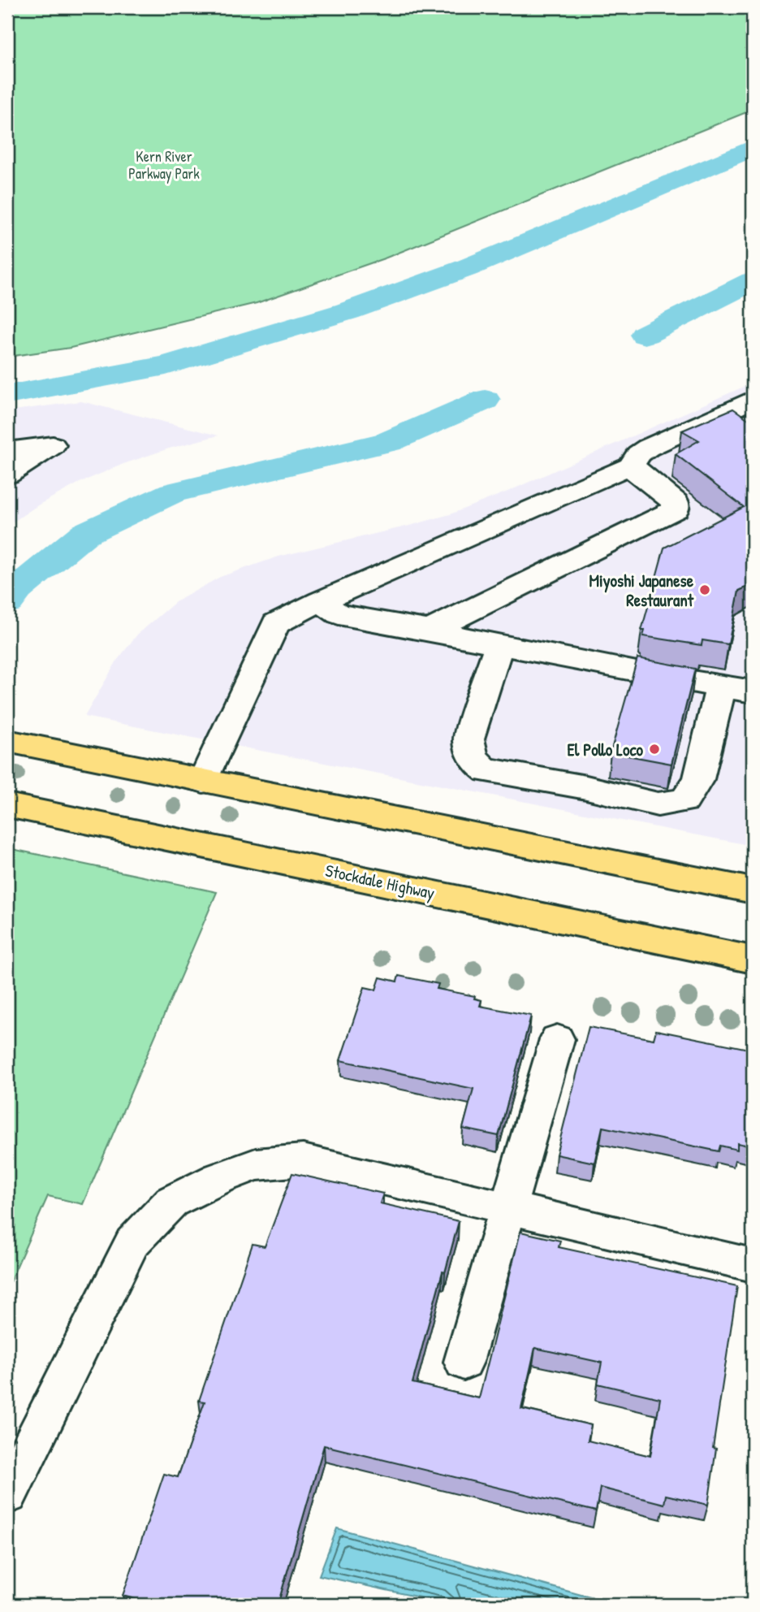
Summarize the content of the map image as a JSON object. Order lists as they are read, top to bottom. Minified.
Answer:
{"streets":{"main road":["Stockdale Highway"]},"parks":["Kern River Parkway Park"],"places":["Miyoshi Japanese Restaurant","El Pollo Loco"]}
